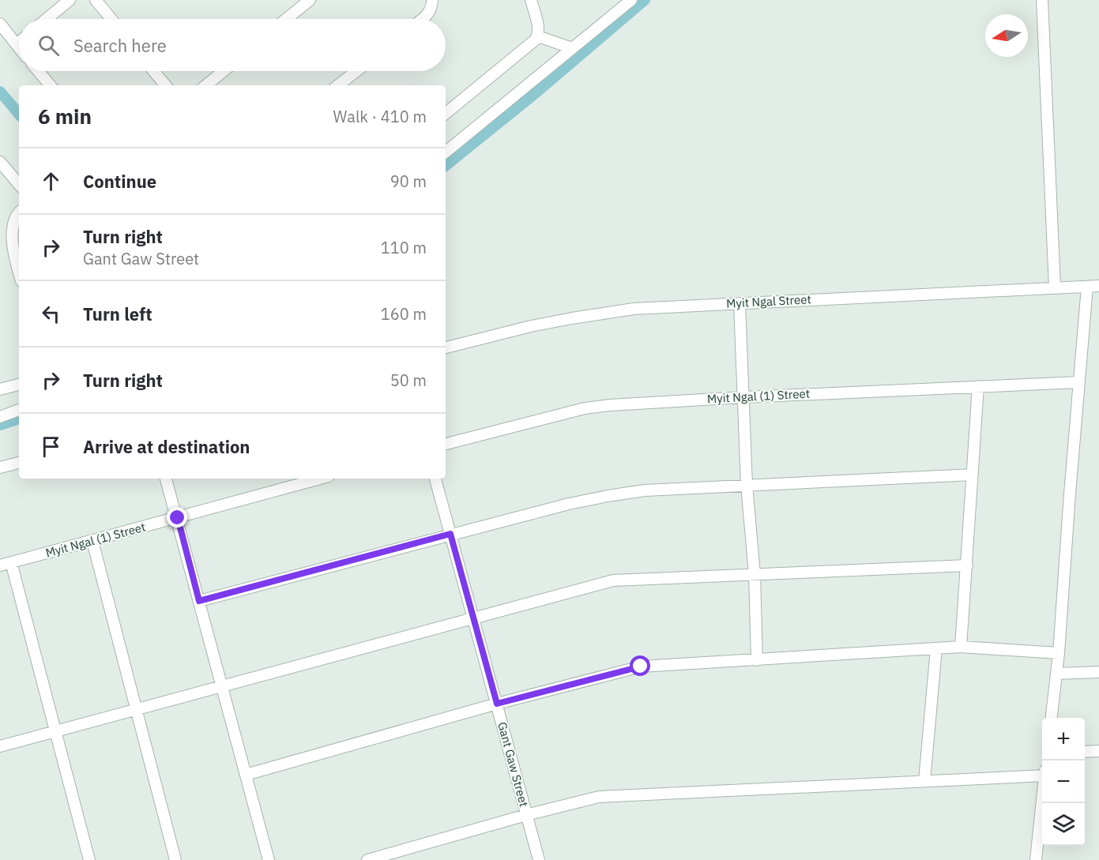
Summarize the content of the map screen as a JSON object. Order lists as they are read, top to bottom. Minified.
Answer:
{"streets":{"street":["Myit Ngal Street","Myit Ngal (1) Street","Gant Gaw Street"]},"north":"left","page":{"search":"Search here","heading":["6 min","Walk · 410 m"],"list":[["Continue","90 m"],["Turn right","Gant Gaw Street","110 m"],["Turn left","160 m"],["Turn right","50 m"],"Arrive at destination"],"map_buttons":["+","−"]}}
